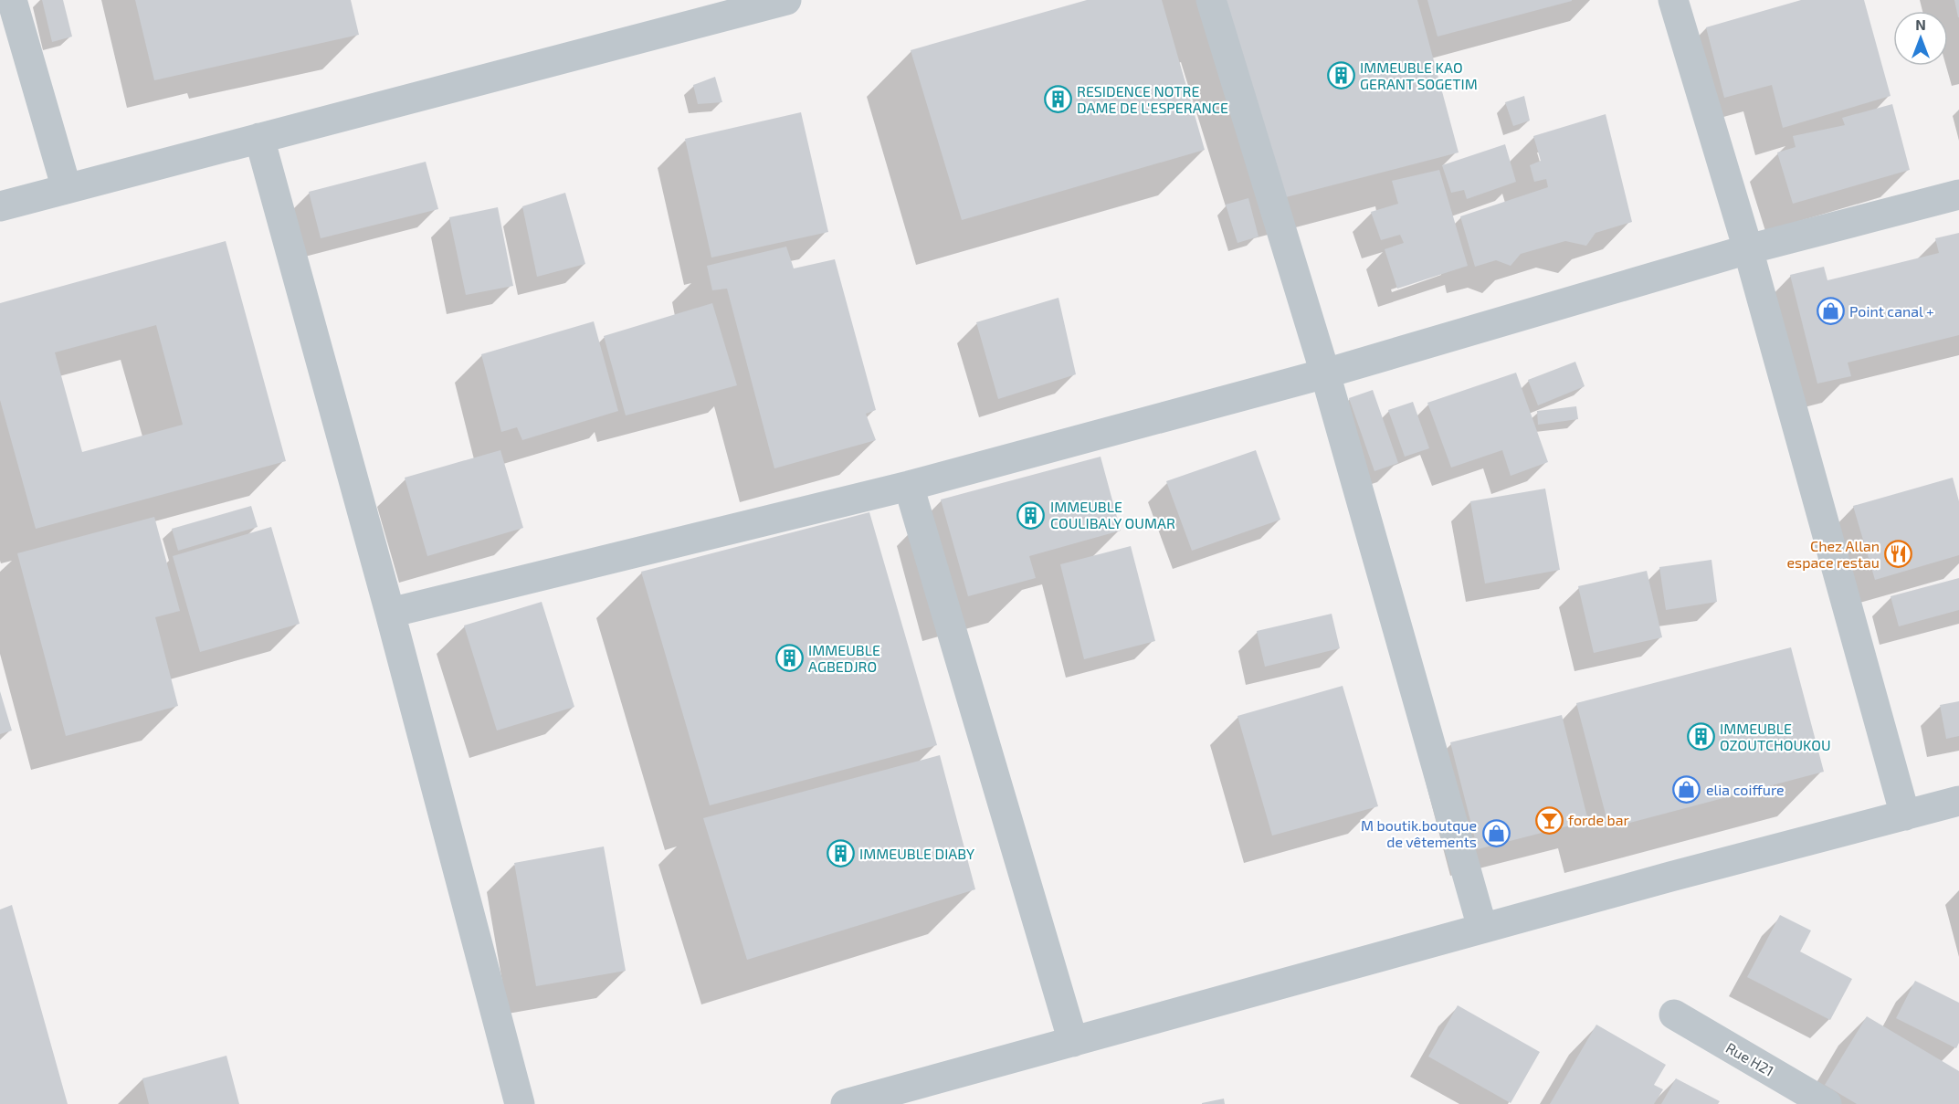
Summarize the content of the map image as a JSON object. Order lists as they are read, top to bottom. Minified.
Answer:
{"streets":{"street":["Rue H21"]},"places":{"building":["IMMEUBLE KAO GERANT SOGETIM","RESIDENCE NOTRE DAME DE L'ESPERANCE","IMMEUBLE COULIBALY OUMAR","IMMEUBLE AGBEDJRO","IMMEUBLE OZOUTCHOUKOU","IMMEUBLE DIABY"],"shop":["Point canal +","elia coiffure","M boutik.boutque de vêtements"],"restaurant":["Chez Allan espace restau"],"bar":["forde bar"]},"north":"top"}
